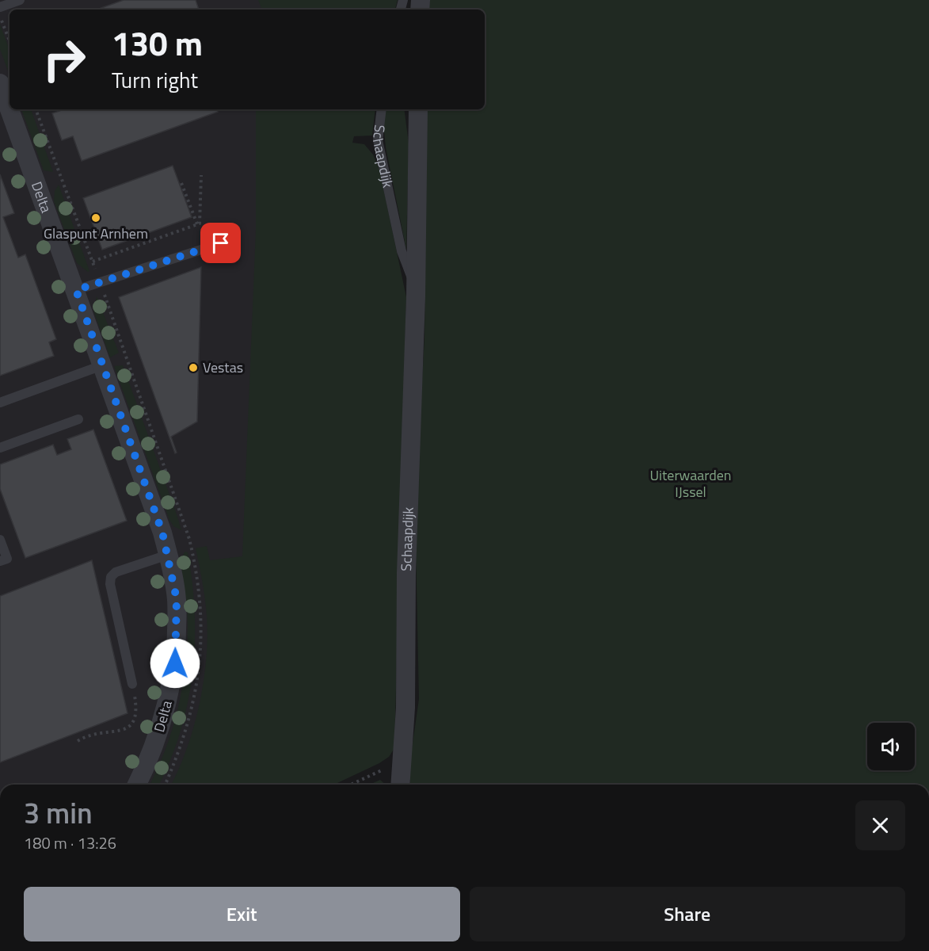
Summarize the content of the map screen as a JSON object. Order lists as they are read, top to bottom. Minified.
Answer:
{"streets":{"street":["Schaapdijk","Delta"]},"parks":["Uiterwaarden IJssel"],"places":["Glaspunt Arnhem","Vestas"],"page":{"turn":["130 m","Turn right"],"heading":["3 min","180 m · 13:26"],"buttons":["Exit","Share"]}}
